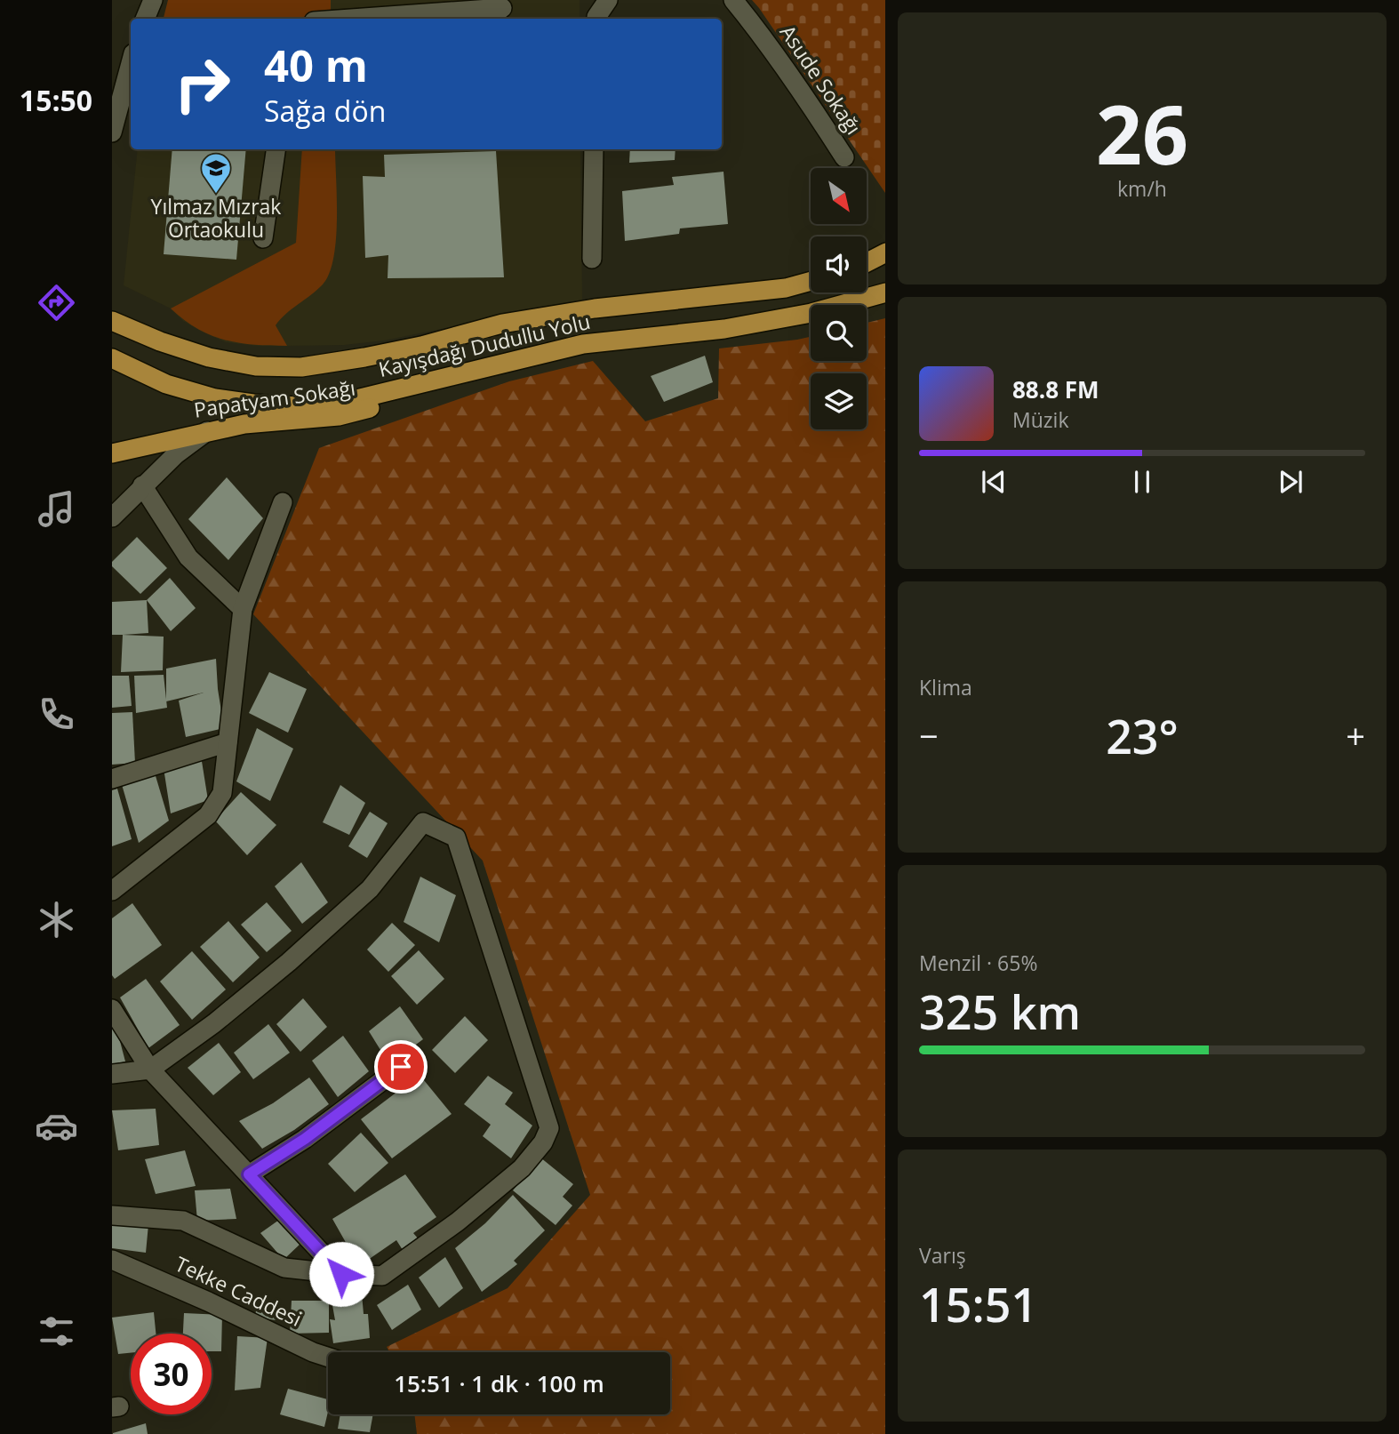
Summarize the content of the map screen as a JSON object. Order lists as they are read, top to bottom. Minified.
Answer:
{"streets":{"main road":["Kayışdağı Dudullu Yolu","Papatyam Sokağı"],"street":["Asude Sokağı","Tekke Caddesi"]},"crossings":[["Kayışdağı Dudullu Yolu","Papatyam Sokağı"]],"places":{"school or university":["Yılmaz Mızrak Ortaokulu"]},"north":"bottom right","page":{"tabs":"15:50","tile":[["26","km/h"],"Klima",["Menzil · 65%","325 km"],["Varış","15:51"]],"turn":["40 m","Sağa dön"],"song":["88.8 FM","Müzik"],"heat":["−","23°","+"],"limit":"30","trip":"15:51 · 1 dk · 100 m"}}
